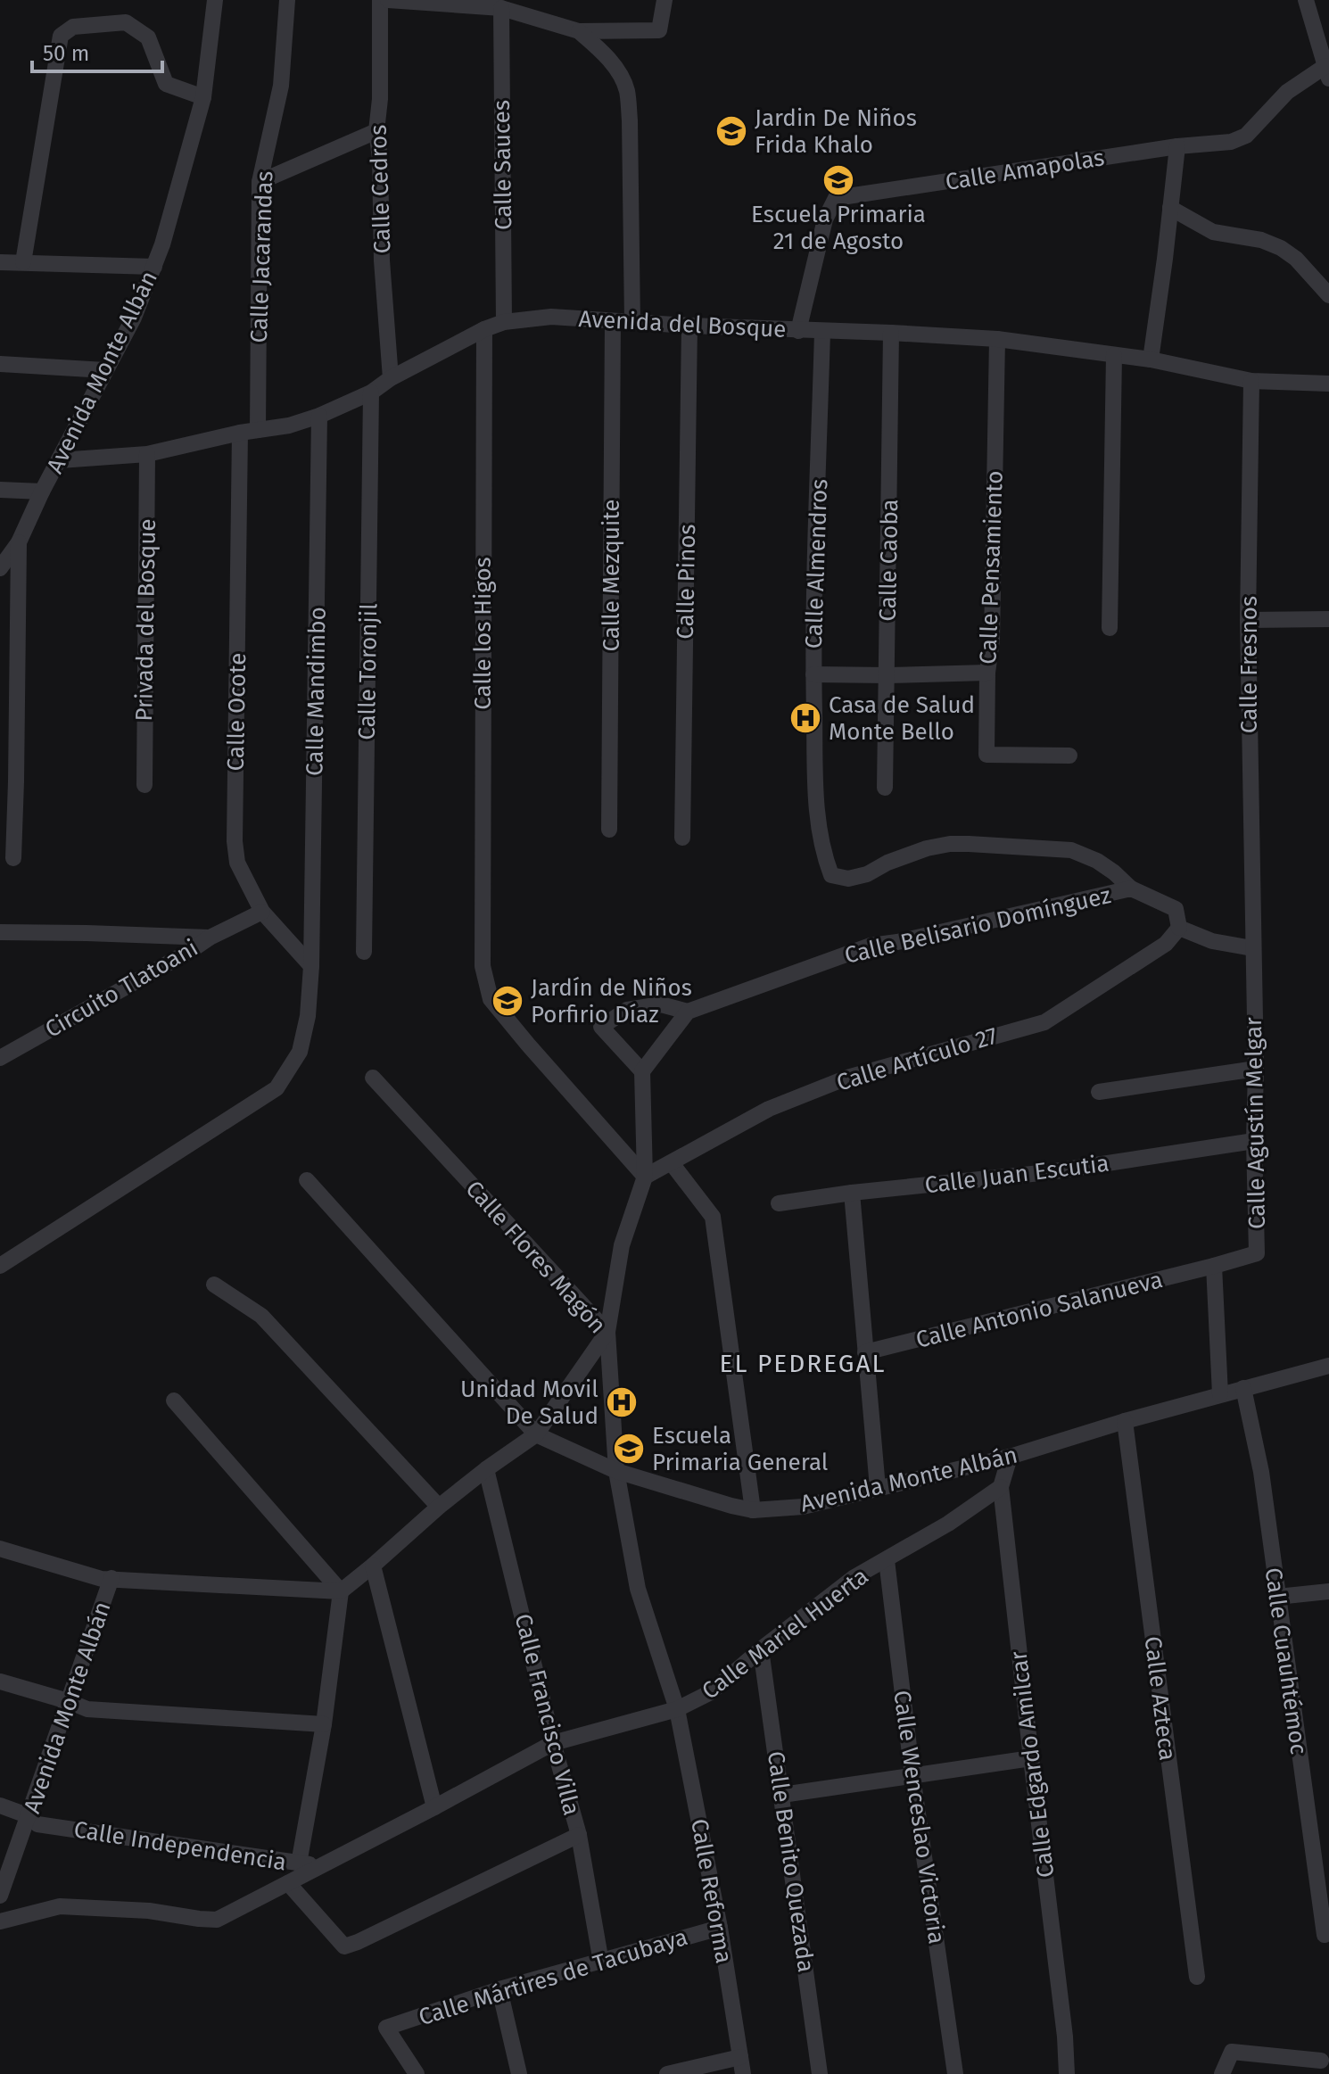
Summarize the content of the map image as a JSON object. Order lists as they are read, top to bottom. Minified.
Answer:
{"streets":{"street":["Calle Sauces","Calle Amapolas","Calle Cedros","Calle Jacarandas","Avenida del Bosque","Avenida Monte Albán","Calle Caoba","Calle Almendros","Calle Pensamiento","Calle Mezquite","Calle Pinos","Privada del Bosque","Calle los Higos","Calle Fresnos","Calle Toronjil","Calle Mandimbo","Calle Ocote","Calle Belisario Domínguez","Circuito Tlatoani","Calle Artículo 27","Calle Agustín Melgar","Calle Juan Escutia","Calle Flores Magón","Calle Antonio Salanueva","Calle Mariel Huerta","Calle Cuauhtémoc","Calle Azteca","Calle Francisco Villa","Calle Edgardo Amilcar","Calle Wenceslao Victoria","Calle Independencia","Calle Benito Quezada","Calle Reforma","Calle Mártires de Tacubaya"]},"crossings":[["Calle Sauces","Avenida del Bosque"],["Calle Amapolas","Avenida del Bosque"],["Calle Cedros","Avenida del Bosque"],["Calle Jacarandas","Avenida del Bosque"],["Avenida del Bosque","Avenida Monte Albán"],["Avenida del Bosque","Calle Caoba"],["Avenida del Bosque","Calle Almendros"],["Avenida del Bosque","Calle Pensamiento"],["Avenida del Bosque","Calle Mezquite"],["Avenida del Bosque","Calle Pinos"],["Avenida del Bosque","Privada del Bosque"],["Avenida del Bosque","Calle los Higos"],["Avenida del Bosque","Calle Fresnos"],["Avenida del Bosque","Calle Toronjil"],["Avenida del Bosque","Calle Mandimbo"],["Avenida del Bosque","Calle Ocote"],["Avenida Monte Albán","Calle Flores Magón"],["Avenida Monte Albán","Calle Cuauhtémoc"],["Avenida Monte Albán","Calle Azteca"],["Avenida Monte Albán","Calle Edgardo Amilcar"],["Avenida Monte Albán","Calle Independencia"],["Calle Almendros","Calle Belisario Domínguez"],["Calle los Higos","Calle Artículo 27"],["Calle Fresnos","Calle Agustín Melgar"],["Calle Mandimbo","Calle Ocote"],["Calle Belisario Domínguez","Calle Artículo 27"],["Calle Agustín Melgar","Calle Juan Escutia"],["Calle Agustín Melgar","Calle Antonio Salanueva"],["Calle Flores Magón","Calle Mariel Huerta"],["Calle Flores Magón","Calle Reforma"],["Calle Mariel Huerta","Calle Francisco Villa"],["Calle Mariel Huerta","Calle Edgardo Amilcar"],["Calle Mariel Huerta","Calle Wenceslao Victoria"],["Calle Mariel Huerta","Calle Independencia"],["Calle Mariel Huerta","Calle Benito Quezada"],["Calle Mariel Huerta","Calle Reforma"],["Calle Francisco Villa","Calle Mártires de Tacubaya"],["Calle Reforma","Calle Mártires de Tacubaya"]],"districts":["EL PEDREGAL"],"places":{"school or university":["Jardin De Niños Frida Khalo","Escuela Primaria 21 de Agosto","Jardín de Niños Porfirio Díaz","Escuela Primaria General"],"hospital":["Casa de Salud Monte Bello","Unidad Movil De Salud"]},"scale_bar":"50 m"}
